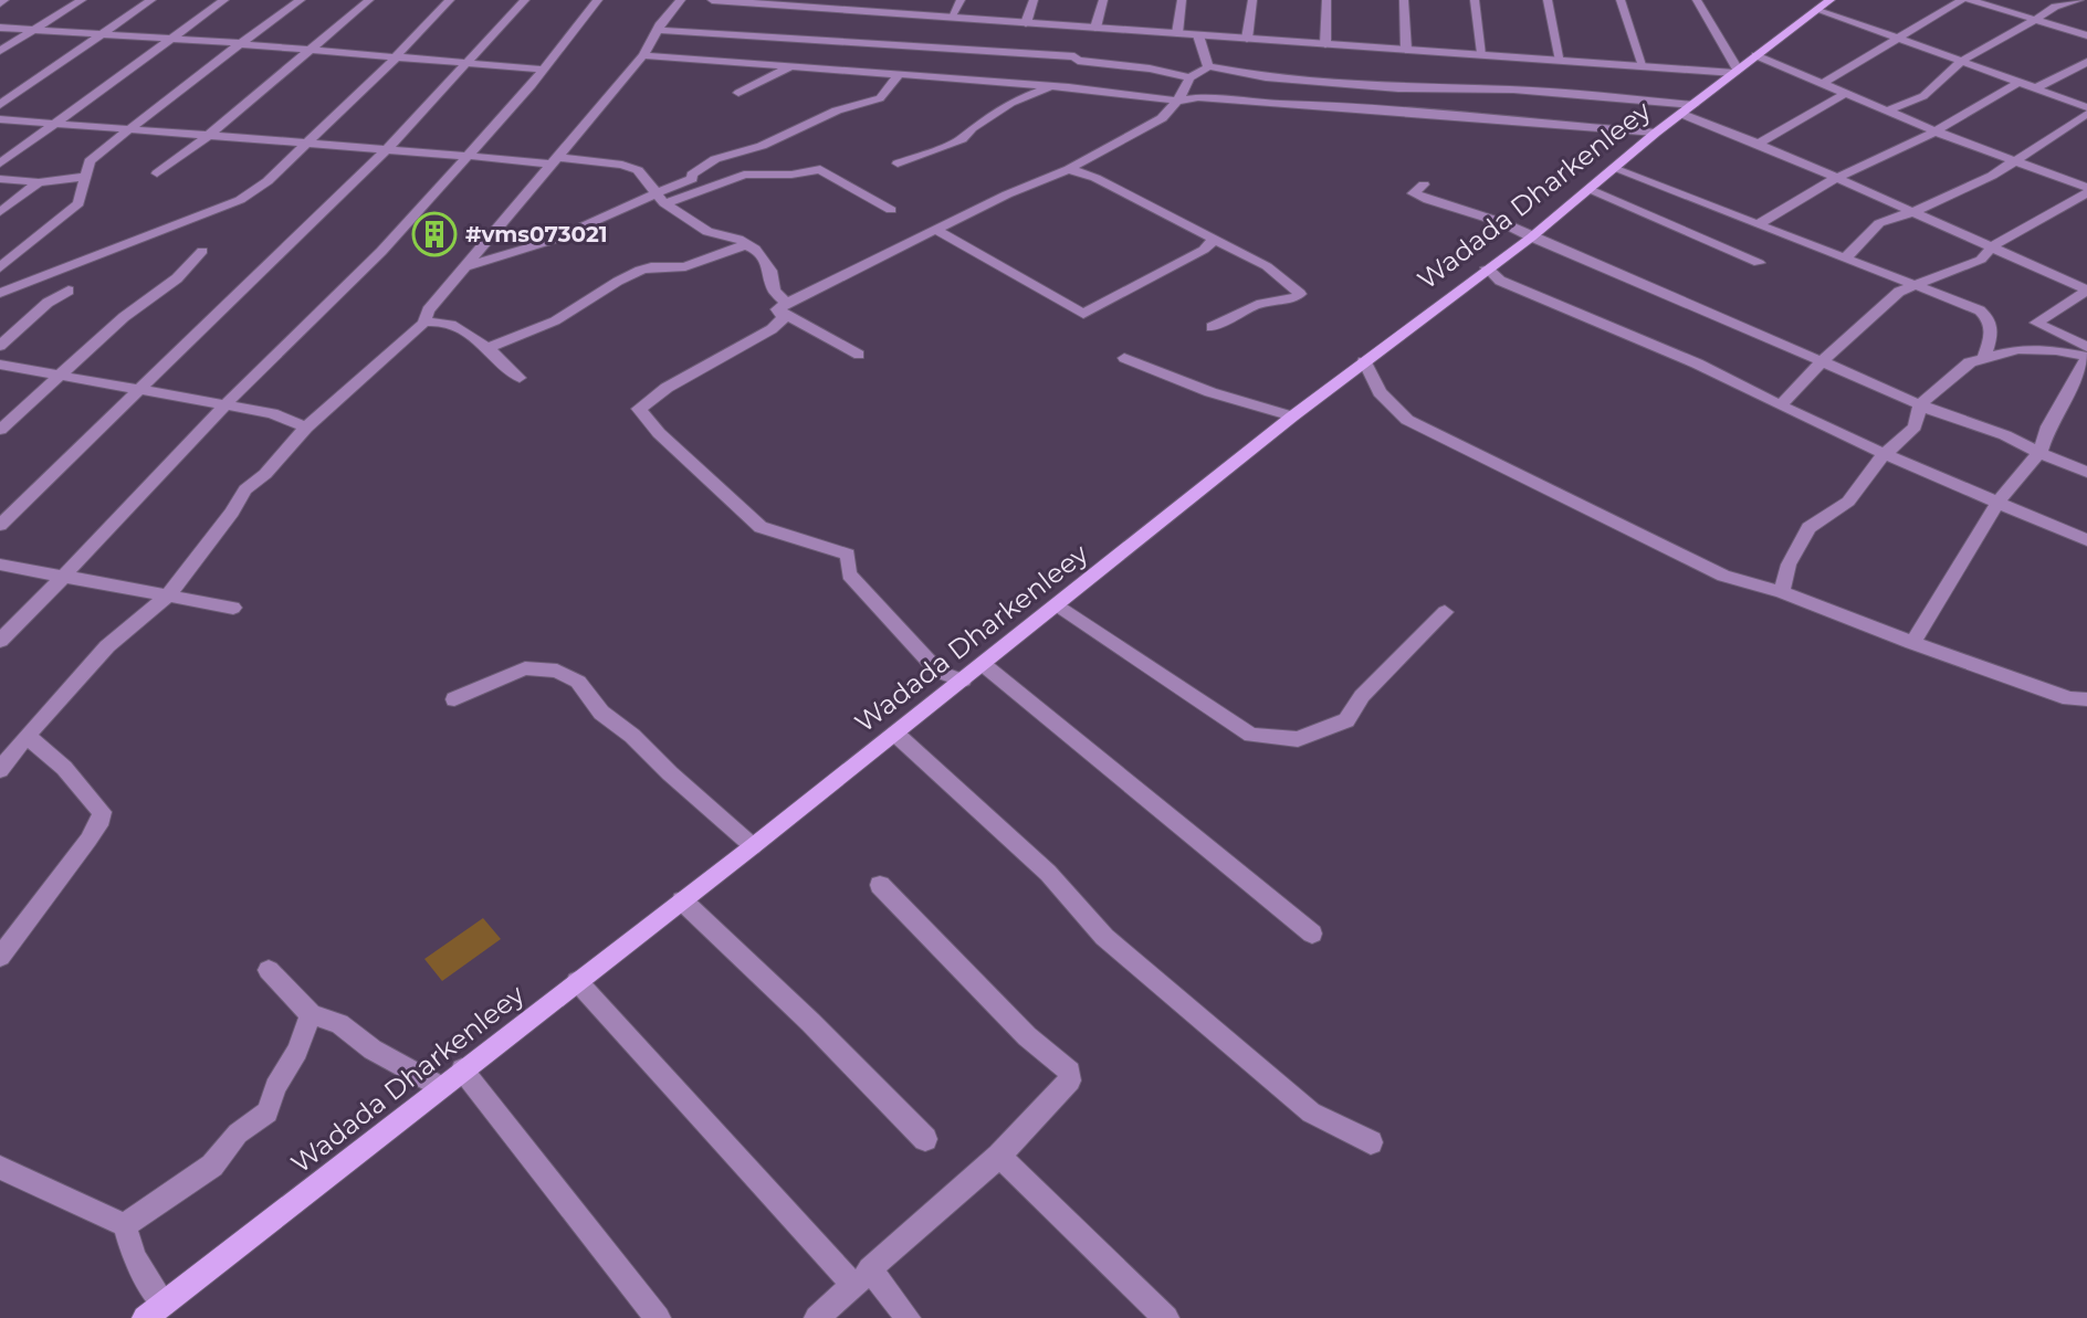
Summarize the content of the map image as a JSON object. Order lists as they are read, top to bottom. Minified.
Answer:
{"streets":{"main road":["Wadada Dharkenleey"]},"places":{"building":["#vms073021"]}}
